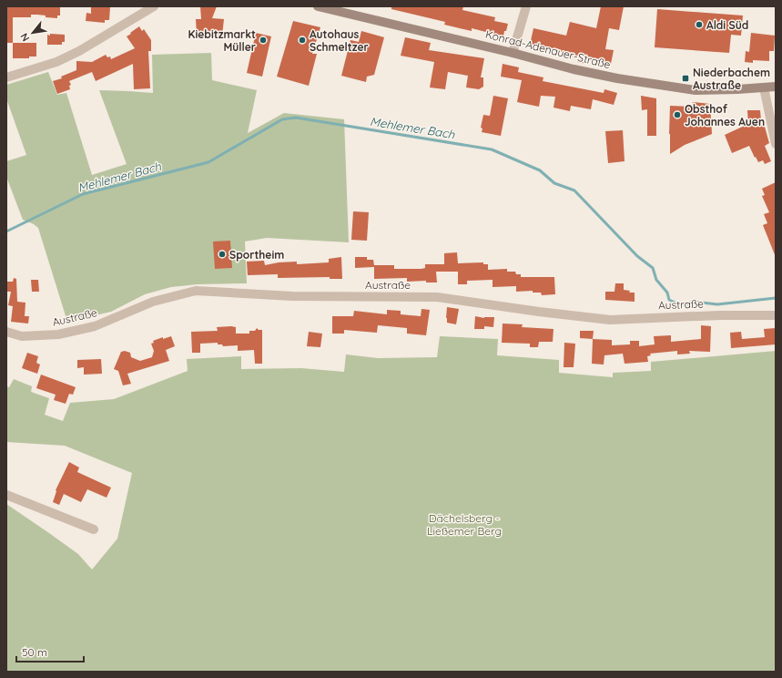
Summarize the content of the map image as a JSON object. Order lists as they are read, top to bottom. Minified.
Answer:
{"streets":{"main road":["Konrad-Adenauer-Straße"],"street":["Austraße"]},"water":["Mehlemer Bach"],"parks":["Dächelsberg - Ließemer Berg"],"places":{"other":["Aldi Süd","Kiebitzmarkt Müller","Autohaus Schmeltzer","Obsthof Johannes Auen","Sportheim"],"transit":["Niederbachem Austraße"]},"scale_bar":"50 m","north":"bottom left"}
